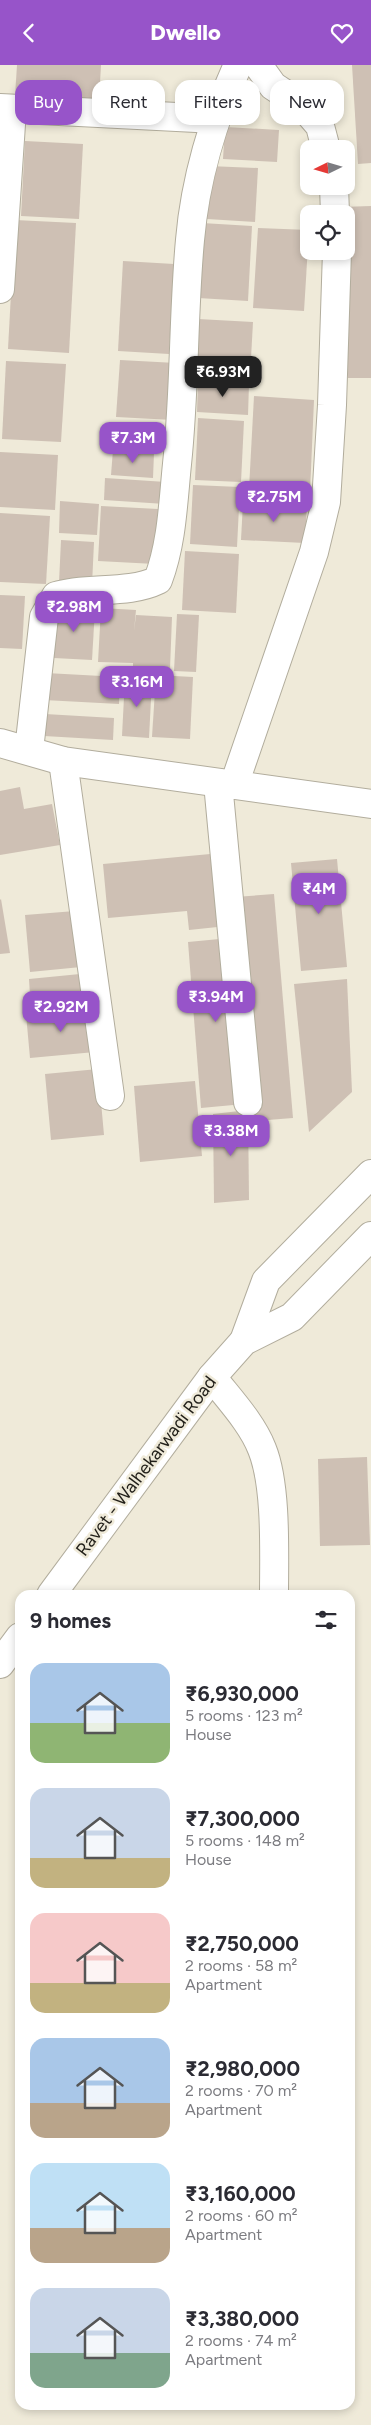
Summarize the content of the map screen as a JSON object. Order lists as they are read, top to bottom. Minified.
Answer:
{"streets":{"street":["Ravet - Walhekarwadi Road"]},"north":"left","page":{"header":"Dwello","chip":["Buy","Rent","Filters","New"],"price":["₹6.93M","₹7.3M","₹2.75M","₹2.98M","₹3.16M","₹4M","₹3.94M","₹2.92M","₹3.38M"],"heading":"9 homes","list":[{"name":"₹6,930,000","note":"5 rooms · 123 m² · House"},{"name":"₹7,300,000","note":"5 rooms · 148 m² · House"},{"name":"₹2,750,000","note":"2 rooms · 58 m² · Apartment"},{"name":"₹2,980,000","note":"2 rooms · 70 m² · Apartment"},{"name":"₹3,160,000","note":"2 rooms · 60 m² · Apartment"},{"name":"₹3,380,000","note":"2 rooms · 74 m² · Apartment"}]}}
